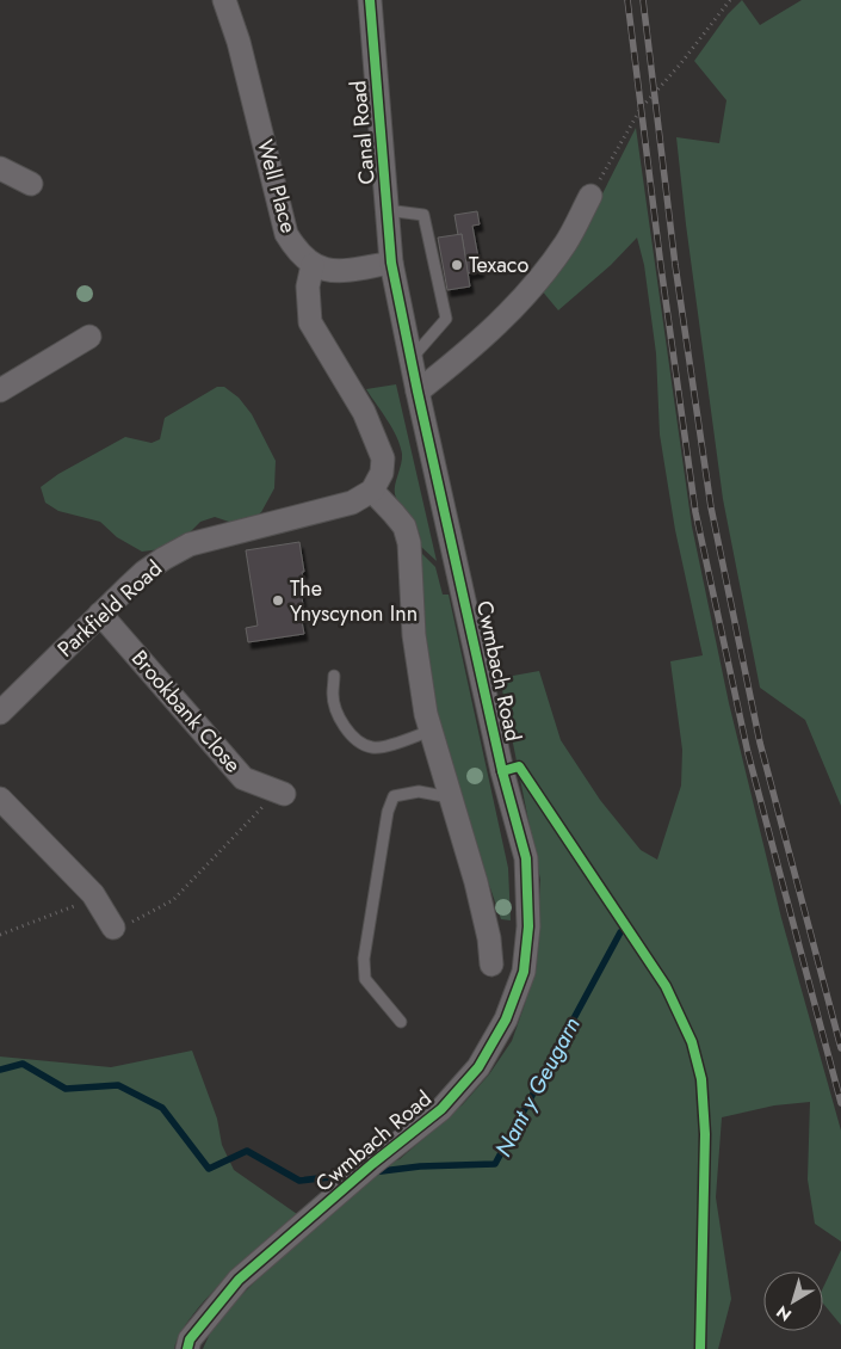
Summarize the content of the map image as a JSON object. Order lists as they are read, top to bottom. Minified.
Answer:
{"streets":{"street":["Canal Road","Well Place","Parkfield Road","Cwmbach Road","Brookbank Close"]},"crossings":[["Canal Road","Cwmbach Road"],["Parkfield Road","Brookbank Close"]],"water":["Nant y Geugarn"],"places":["Texaco","The Ynyscynon Inn"],"north":"bottom left"}
